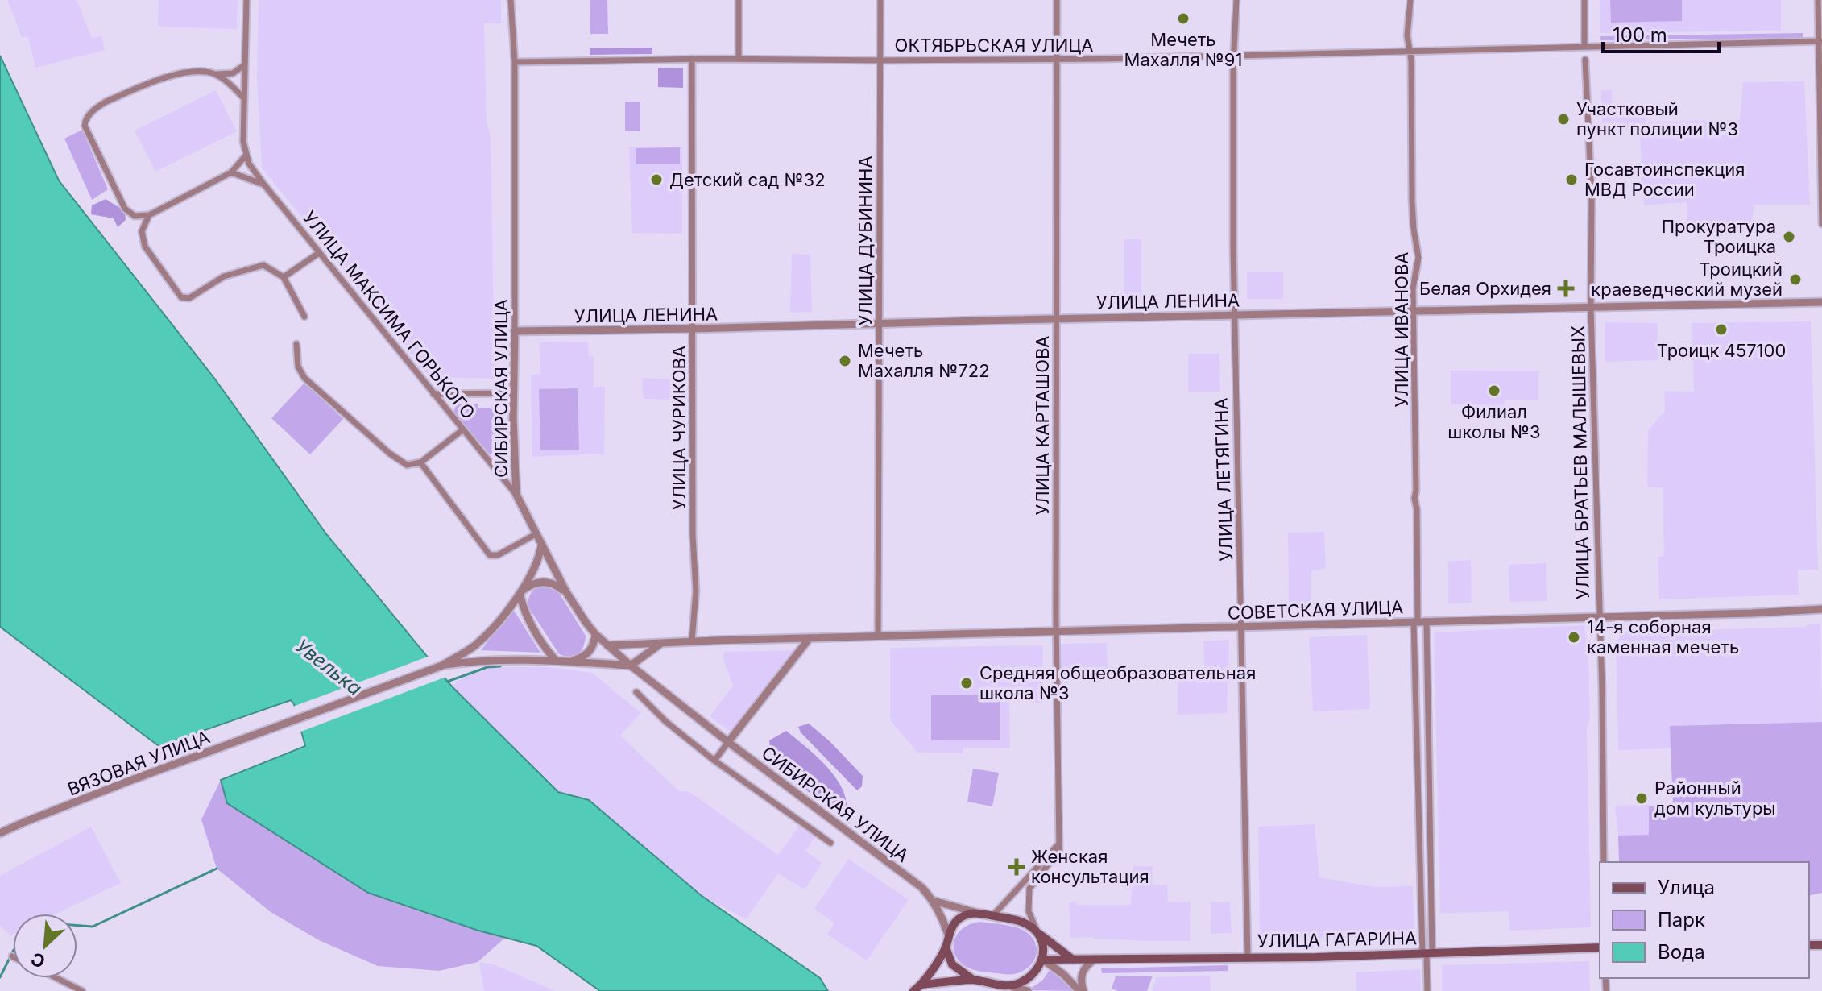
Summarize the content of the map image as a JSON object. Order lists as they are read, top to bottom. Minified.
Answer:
{"streets":{"main road":["УЛИЦА ГАГАРИНА"],"street":["ОКТЯБРЬСКАЯ УЛИЦА","УЛИЦА ДУБИНИНА","УЛИЦА ЛЕНИНА","УЛИЦА МАКСИМА ГОРЬКОГО","УЛИЦА ИВАНОВА","СИБИРСКАЯ УЛИЦА","УЛИЦА КАРТАШОВА","УЛИЦА ЧУРИКОВА","УЛИЦА БРАТЬЕВ МАЛЫШЕВЫХ","УЛИЦА ЛЕТЯГИНА","СОВЕТСКАЯ УЛИЦА","ВЯЗОВАЯ УЛИЦА"]},"crossings":[["ОКТЯБРЬСКАЯ УЛИЦА","УЛИЦА ДУБИНИНА"],["ОКТЯБРЬСКАЯ УЛИЦА","УЛИЦА ИВАНОВА"],["ОКТЯБРЬСКАЯ УЛИЦА","СИБИРСКАЯ УЛИЦА"],["ОКТЯБРЬСКАЯ УЛИЦА","УЛИЦА КАРТАШОВА"],["ОКТЯБРЬСКАЯ УЛИЦА","УЛИЦА ЧУРИКОВА"],["ОКТЯБРЬСКАЯ УЛИЦА","УЛИЦА ЛЕТЯГИНА"],["УЛИЦА ДУБИНИНА","УЛИЦА ЛЕНИНА"],["УЛИЦА ДУБИНИНА","СОВЕТСКАЯ УЛИЦА"],["УЛИЦА ЛЕНИНА","УЛИЦА ИВАНОВА"],["УЛИЦА ЛЕНИНА","СИБИРСКАЯ УЛИЦА"],["УЛИЦА ЛЕНИНА","УЛИЦА КАРТАШОВА"],["УЛИЦА ЛЕНИНА","УЛИЦА ЧУРИКОВА"],["УЛИЦА ЛЕНИНА","УЛИЦА БРАТЬЕВ МАЛЫШЕВЫХ"],["УЛИЦА ЛЕНИНА","УЛИЦА ЛЕТЯГИНА"],["УЛИЦА МАКСИМА ГОРЬКОГО","СИБИРСКАЯ УЛИЦА"],["УЛИЦА ИВАНОВА","СОВЕТСКАЯ УЛИЦА"],["УЛИЦА ИВАНОВА","УЛИЦА ГАГАРИНА"],["СИБИРСКАЯ УЛИЦА","СОВЕТСКАЯ УЛИЦА"],["СИБИРСКАЯ УЛИЦА","УЛИЦА ГАГАРИНА"],["УЛИЦА КАРТАШОВА","СОВЕТСКАЯ УЛИЦА"],["УЛИЦА ЧУРИКОВА","СОВЕТСКАЯ УЛИЦА"],["УЛИЦА БРАТЬЕВ МАЛЫШЕВЫХ","СОВЕТСКАЯ УЛИЦА"],["УЛИЦА ЛЕТЯГИНА","СОВЕТСКАЯ УЛИЦА"],["УЛИЦА ЛЕТЯГИНА","УЛИЦА ГАГАРИНА"]],"water":["Увелька"],"places":{"other":["Мечеть Махалля №91","Участковый пункт полиции №3","Детский сад №32","Госавтоинспекция МВД России","Прокуратура Троицка","Троицкий краеведческий музей","Троицк 457100","Мечеть Махалля №722","Филиал школы №3","14-я соборная каменная мечеть","Средняя общеобразовательная школа №3","Районный дом культуры"],"health":["Белая Орхидея","Женская консультация"]},"legend":["Улица","Парк","Вода"],"scale_bar":"100 m","north":"bottom left"}
